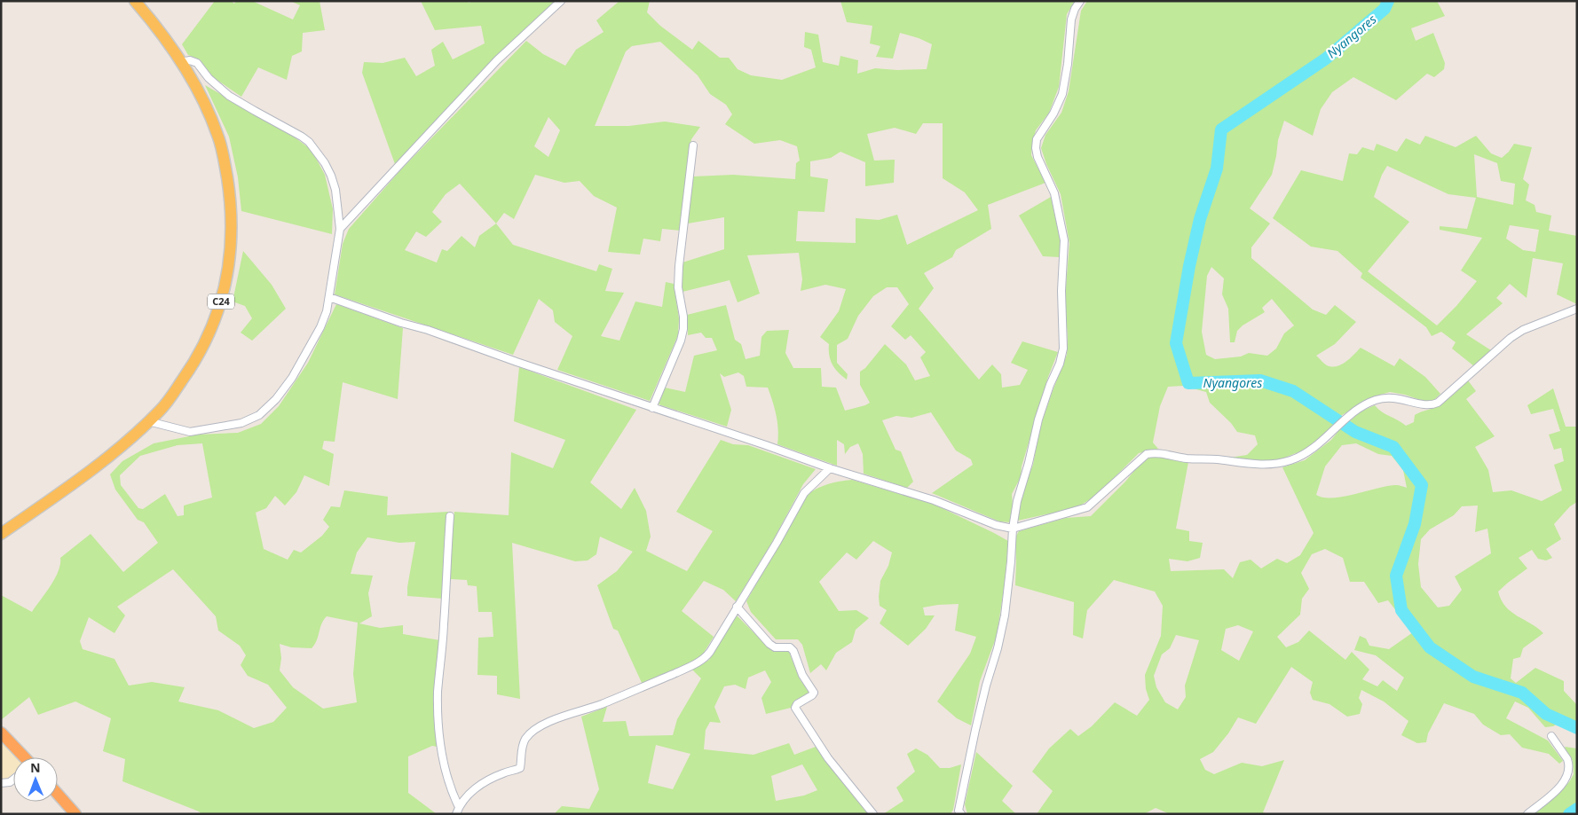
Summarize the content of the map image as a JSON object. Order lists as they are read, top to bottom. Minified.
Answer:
{"streets":{"main road":["C24"]},"water":["Nyangores"],"north":"top"}
